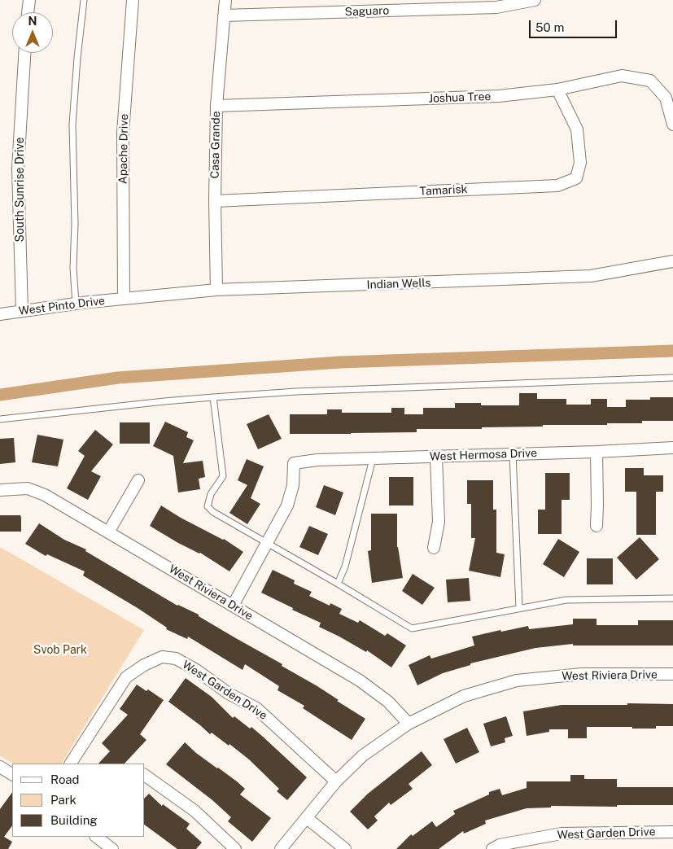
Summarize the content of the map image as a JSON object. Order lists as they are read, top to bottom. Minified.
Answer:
{"streets":{"street":["Saguaro","Joshua Tree","Casa Grande","Apache Drive","South Sunrise Drive","Tamarisk","Indian Wells","West Pinto Drive","West Hermosa Drive","West Riviera Drive","West Garden Drive"]},"crossings":[["Saguaro","Casa Grande"],["Joshua Tree","Casa Grande"],["Joshua Tree","Tamarisk"],["Casa Grande","Tamarisk"],["Casa Grande","Indian Wells"],["Apache Drive","Indian Wells"],["Apache Drive","West Pinto Drive"],["South Sunrise Drive","West Pinto Drive"],["Indian Wells","West Pinto Drive"],["West Riviera Drive","West Garden Drive"]],"parks":["Svob Park"],"legend":["Road","Park","Building"],"scale_bar":"50 m","north":"top"}
